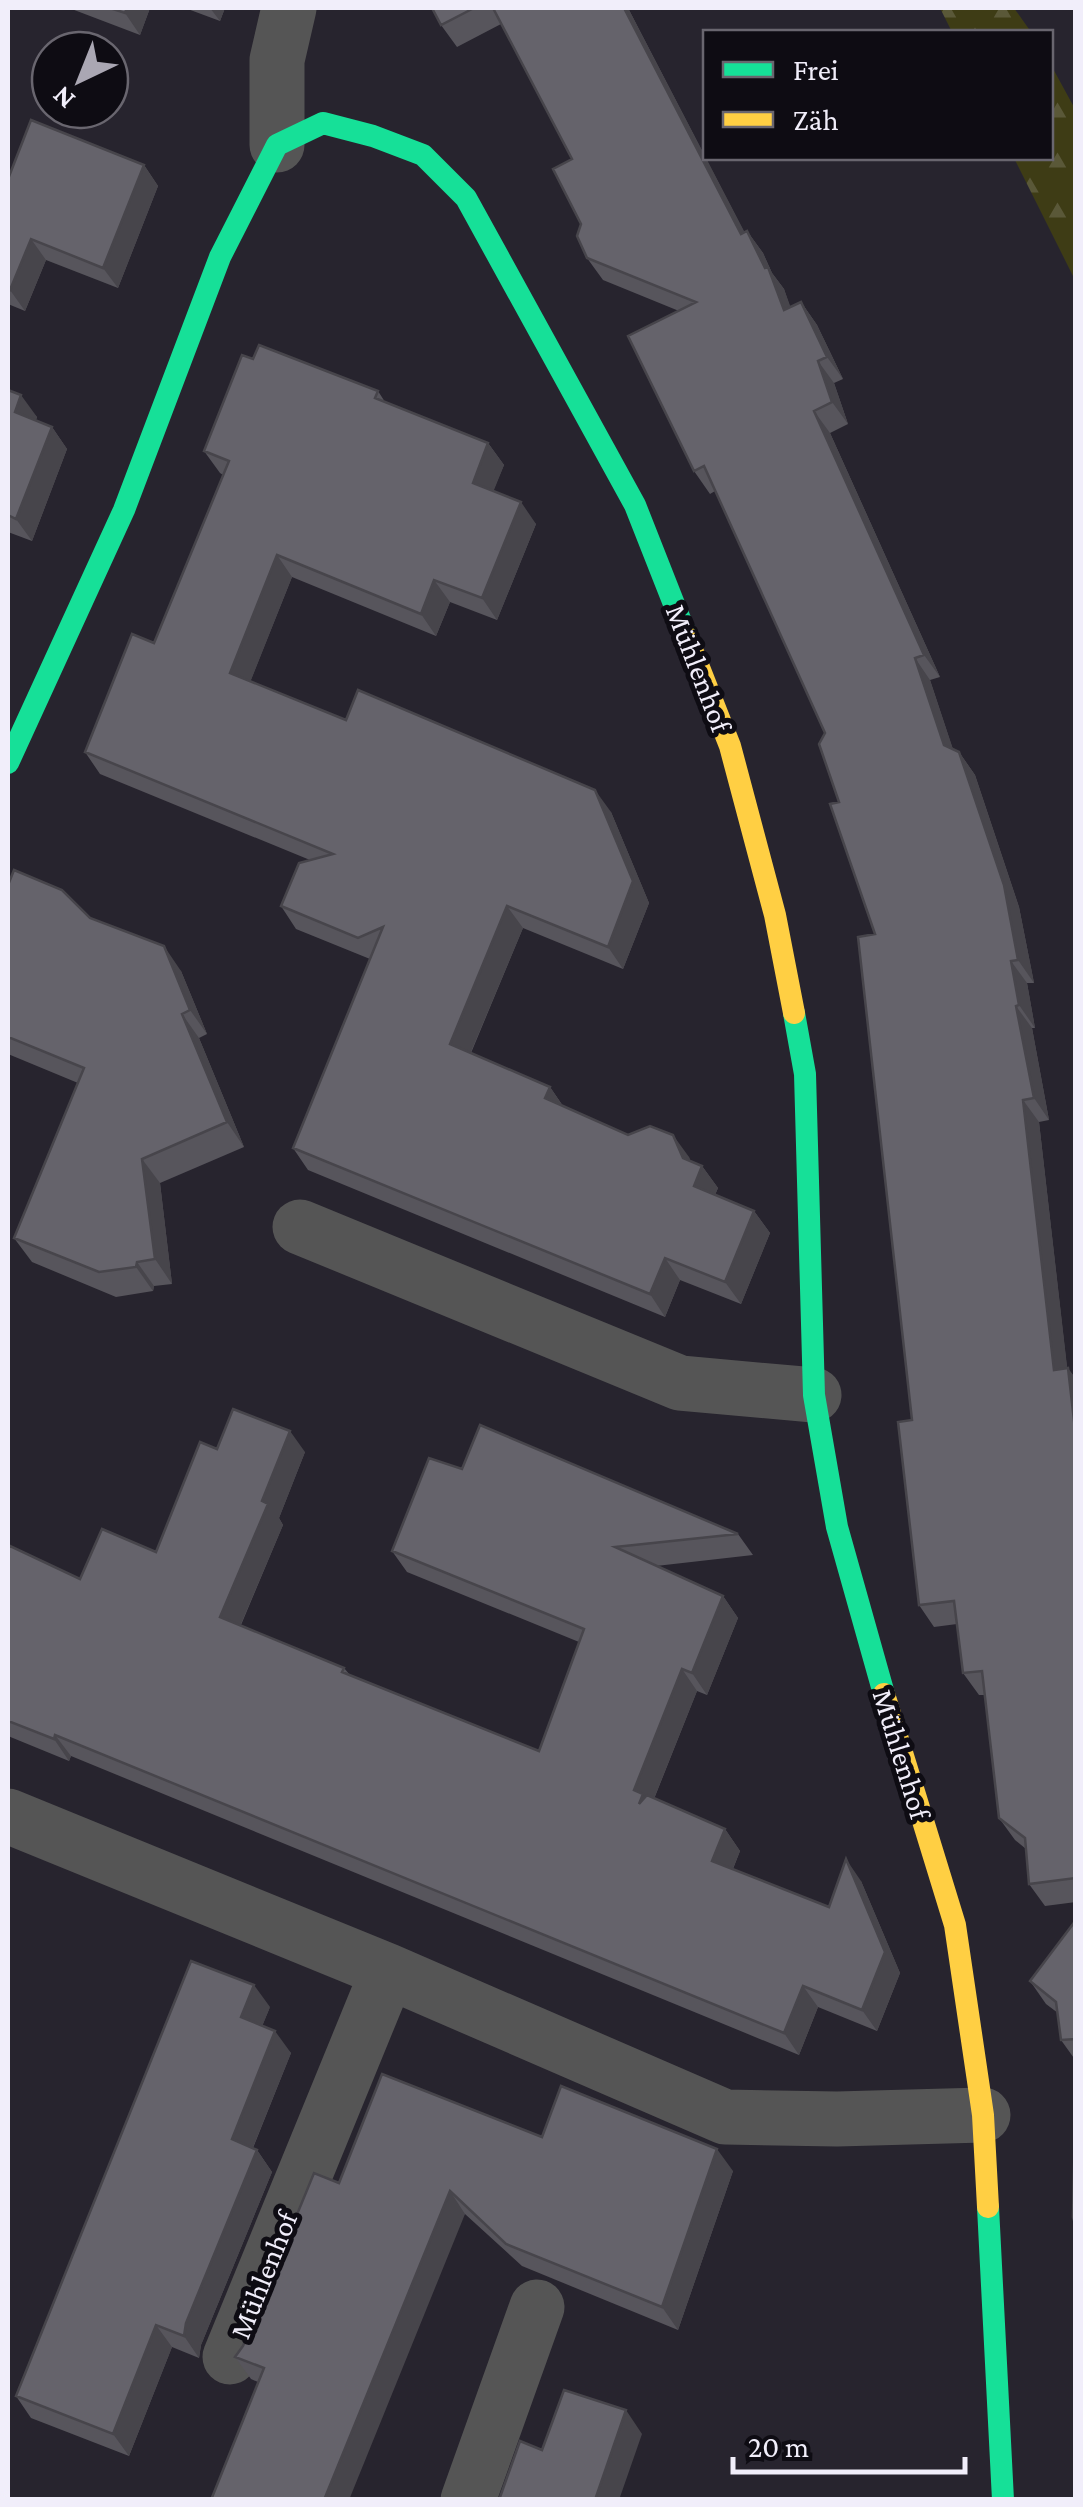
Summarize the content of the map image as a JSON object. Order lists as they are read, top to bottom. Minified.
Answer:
{"streets":{"street":["Mühlenhof"]},"legend":["Frei","Zäh"],"scale_bar":"20 m","north":"bottom left"}
